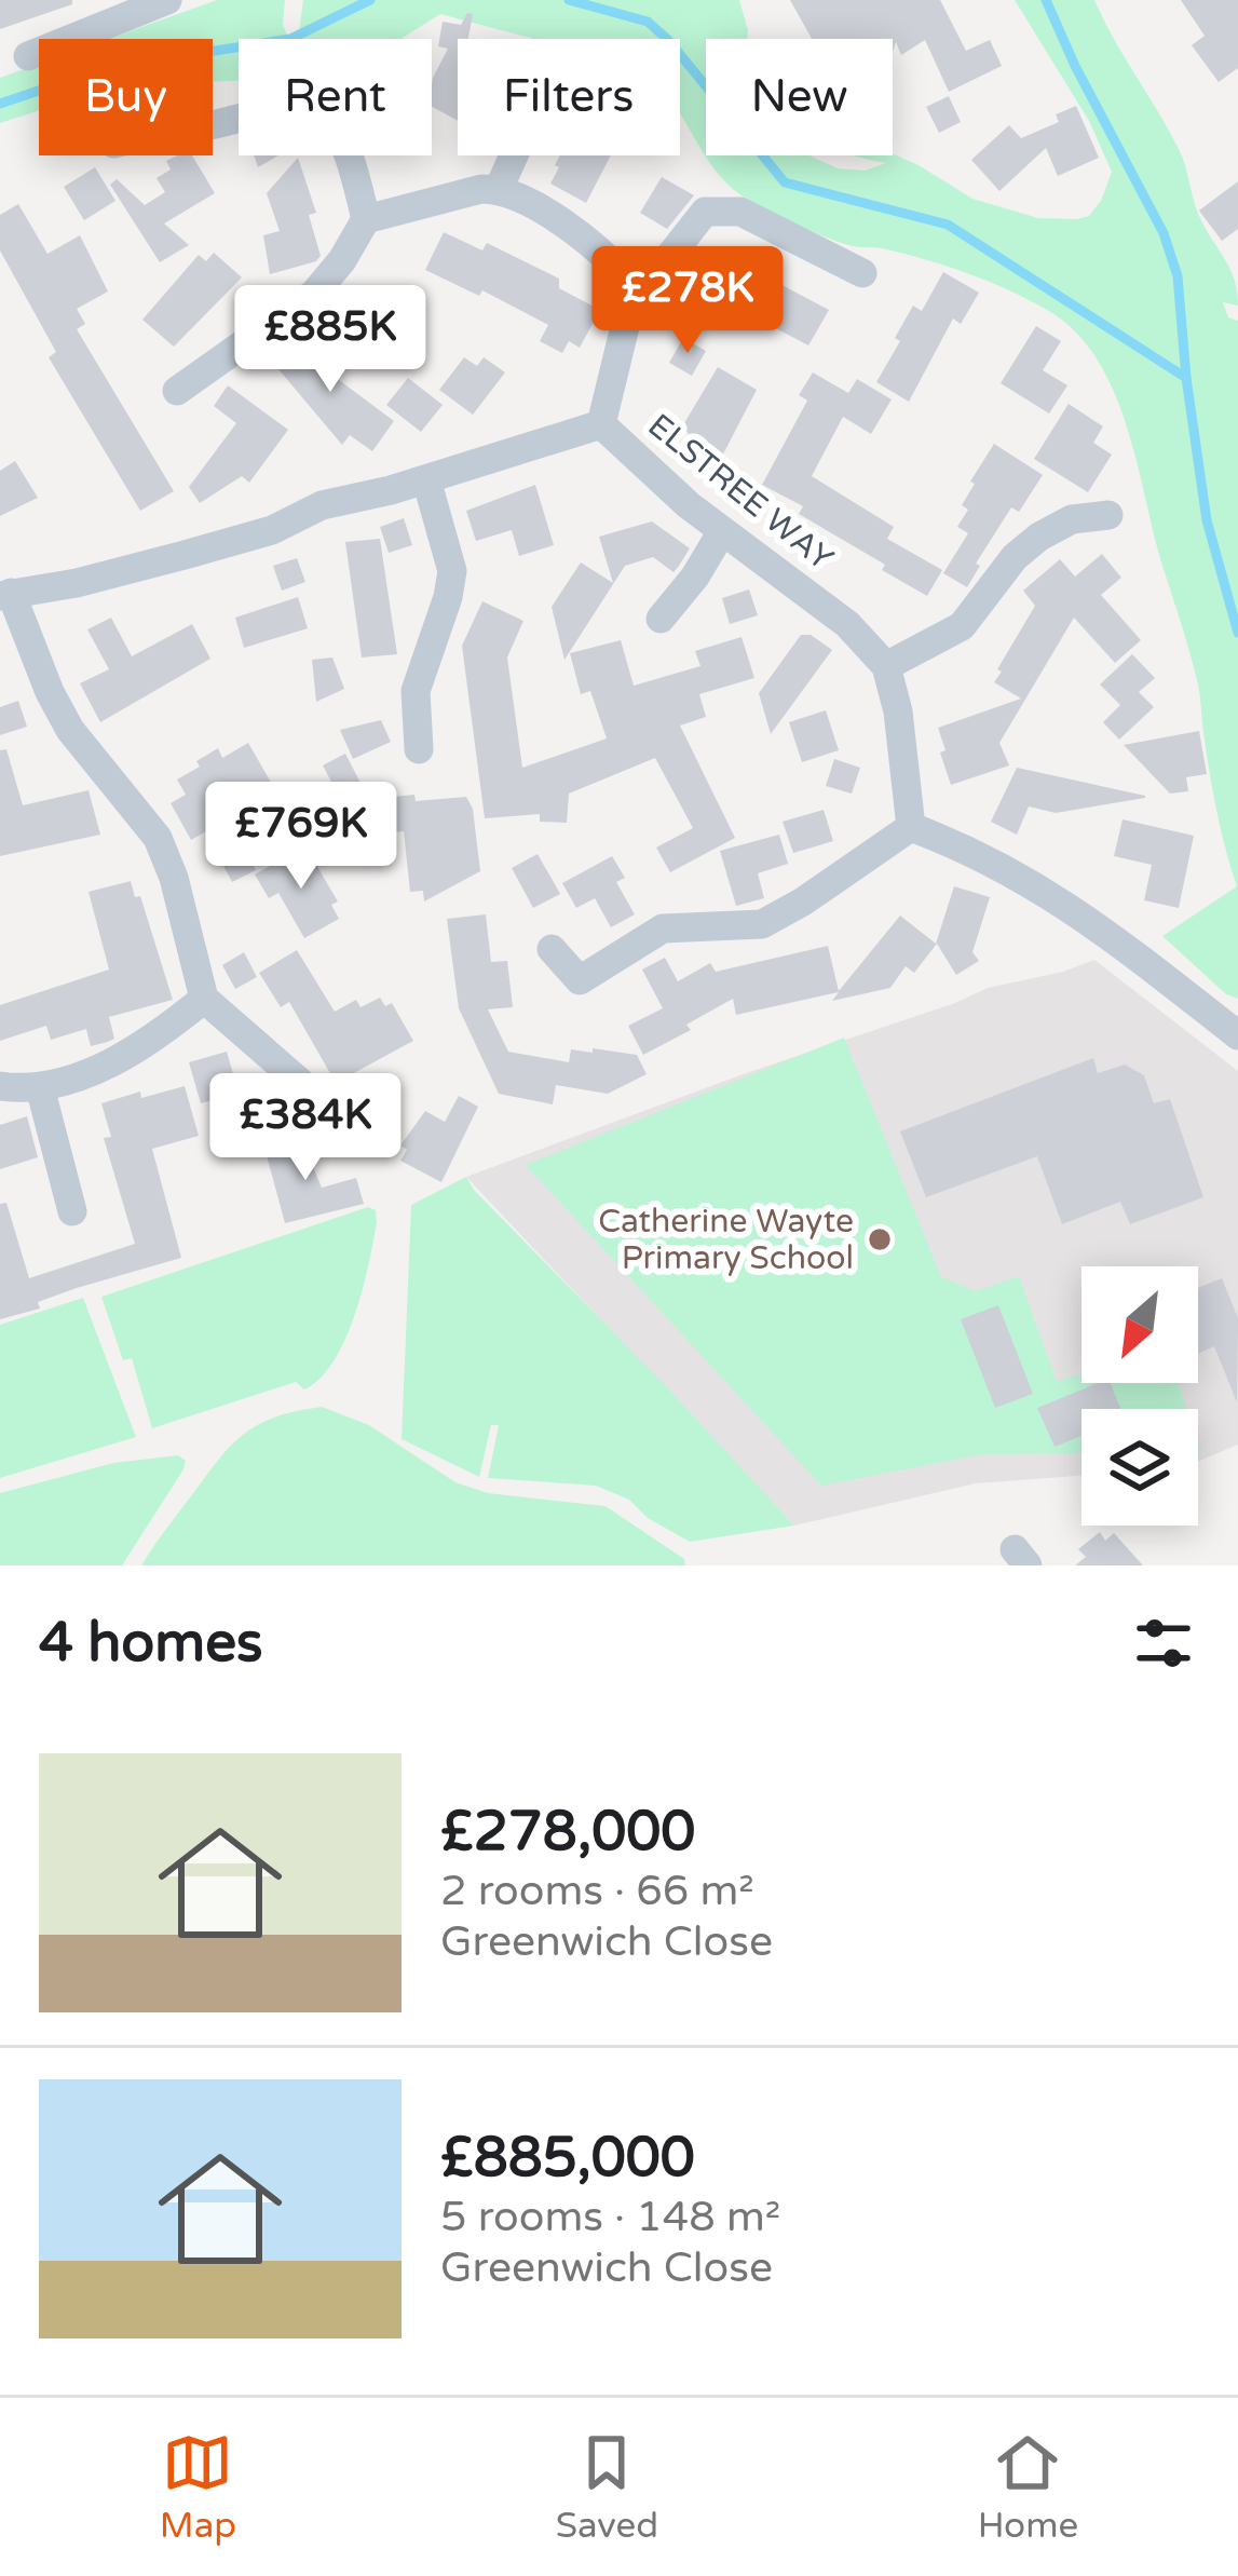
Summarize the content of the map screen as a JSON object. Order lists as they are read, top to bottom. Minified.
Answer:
{"streets":{"street":["ELSTREE WAY"]},"places":["Catherine Wayte Primary School"],"north":"bottom left","page":{"chip":["Buy","Rent","Filters","New"],"price":["£278K","£885K","£769K","£384K"],"heading":"4 homes","list":[{"name":"£278,000","note":"2 rooms · 66 m² · Greenwich Close"},{"name":"£885,000","note":"5 rooms · 148 m² · Greenwich Close"}],"tabs":["Map","Saved","Home"]}}
